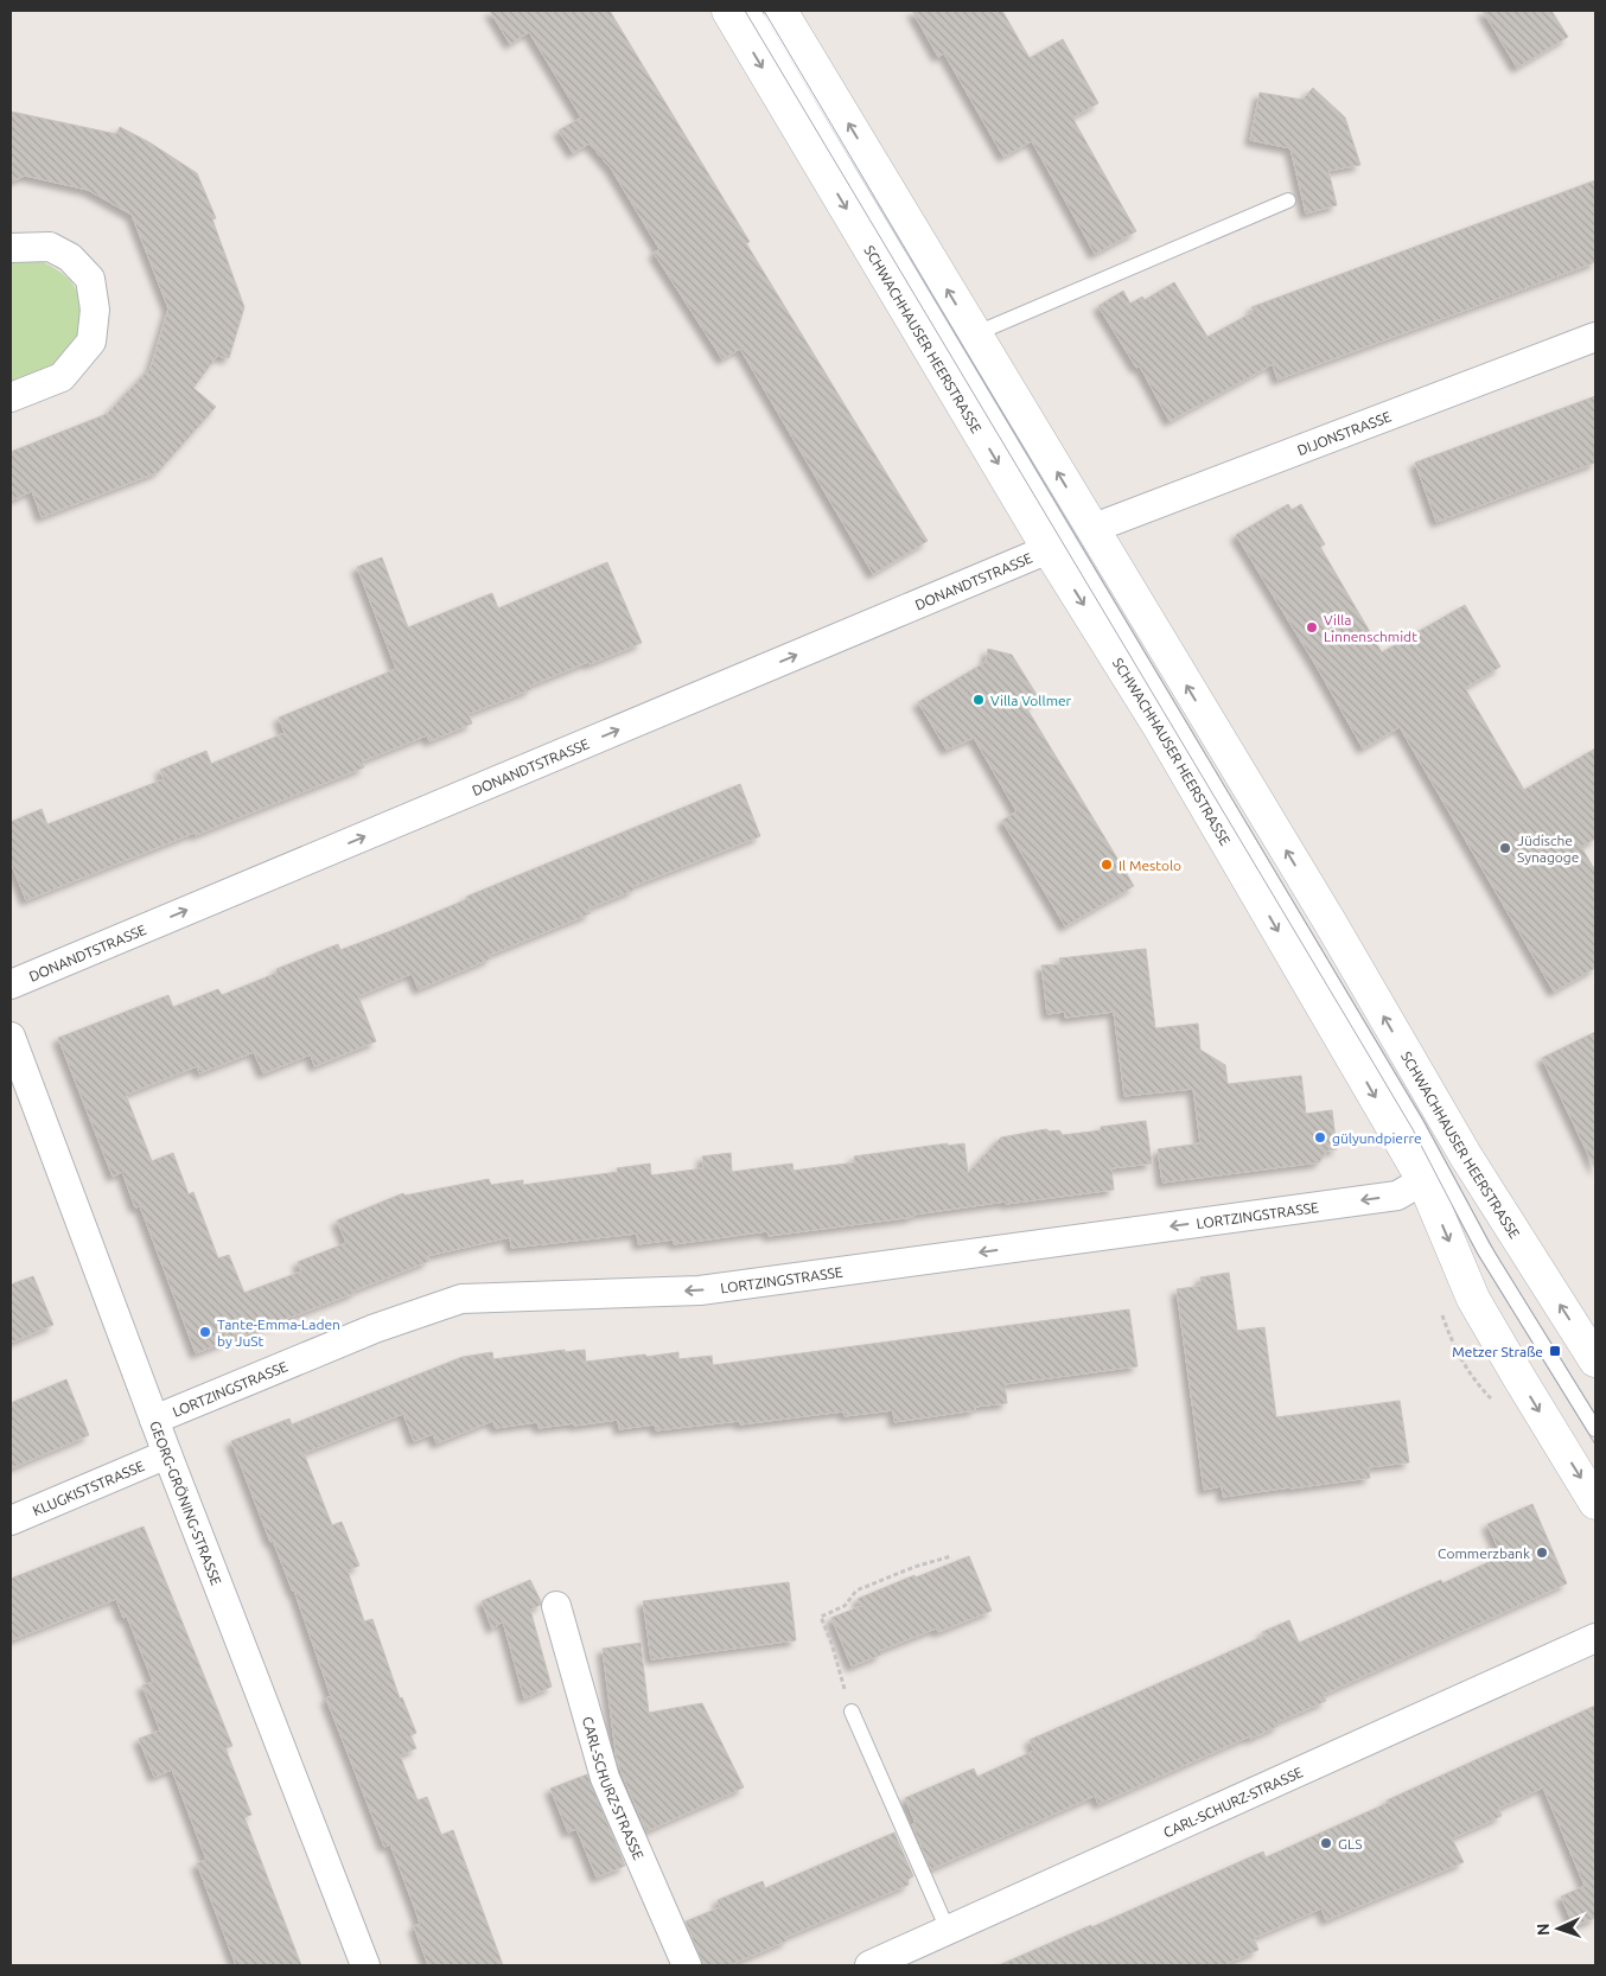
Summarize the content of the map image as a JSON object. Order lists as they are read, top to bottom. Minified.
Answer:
{"streets":{"main road":["SCHWACHHAUSER HEERSTRASSE"],"street":["DIJONSTRASSE","DONANDTSTRASSE","LORTZINGSTRASSE","KLUGKISTSTRASSE","GEORG-GRÖNING-STRASSE","CARL-SCHURZ-STRASSE"]},"crossings":[["SCHWACHHAUSER HEERSTRASSE","DIJONSTRASSE"],["SCHWACHHAUSER HEERSTRASSE","DONANDTSTRASSE"],["SCHWACHHAUSER HEERSTRASSE","LORTZINGSTRASSE"],["LORTZINGSTRASSE","GEORG-GRÖNING-STRASSE"],["KLUGKISTSTRASSE","GEORG-GRÖNING-STRASSE"]],"one_way":["DONANDTSTRASSE","LORTZINGSTRASSE"],"places":{"other":["Villa Linnenschmidt","Villa Vollmer","Jüdische Synagoge","Il Mestolo","gülyundpierre","Tante-Emma-Laden by JuSt","Commerzbank","GLS"],"transit":["Metzer Straße"]},"north":"left"}
